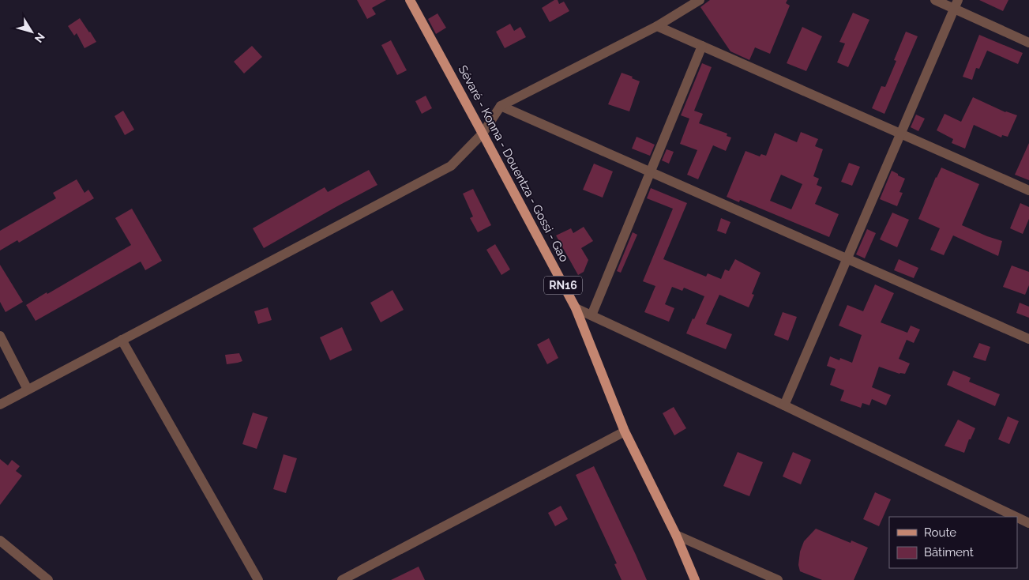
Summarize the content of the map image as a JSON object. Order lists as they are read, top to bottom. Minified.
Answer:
{"streets":{"main road":["Sévaré - Konna - Douentza - Gossi - Gao","RN16"]},"legend":["Route","Bâtiment"],"north":"bottom right"}
